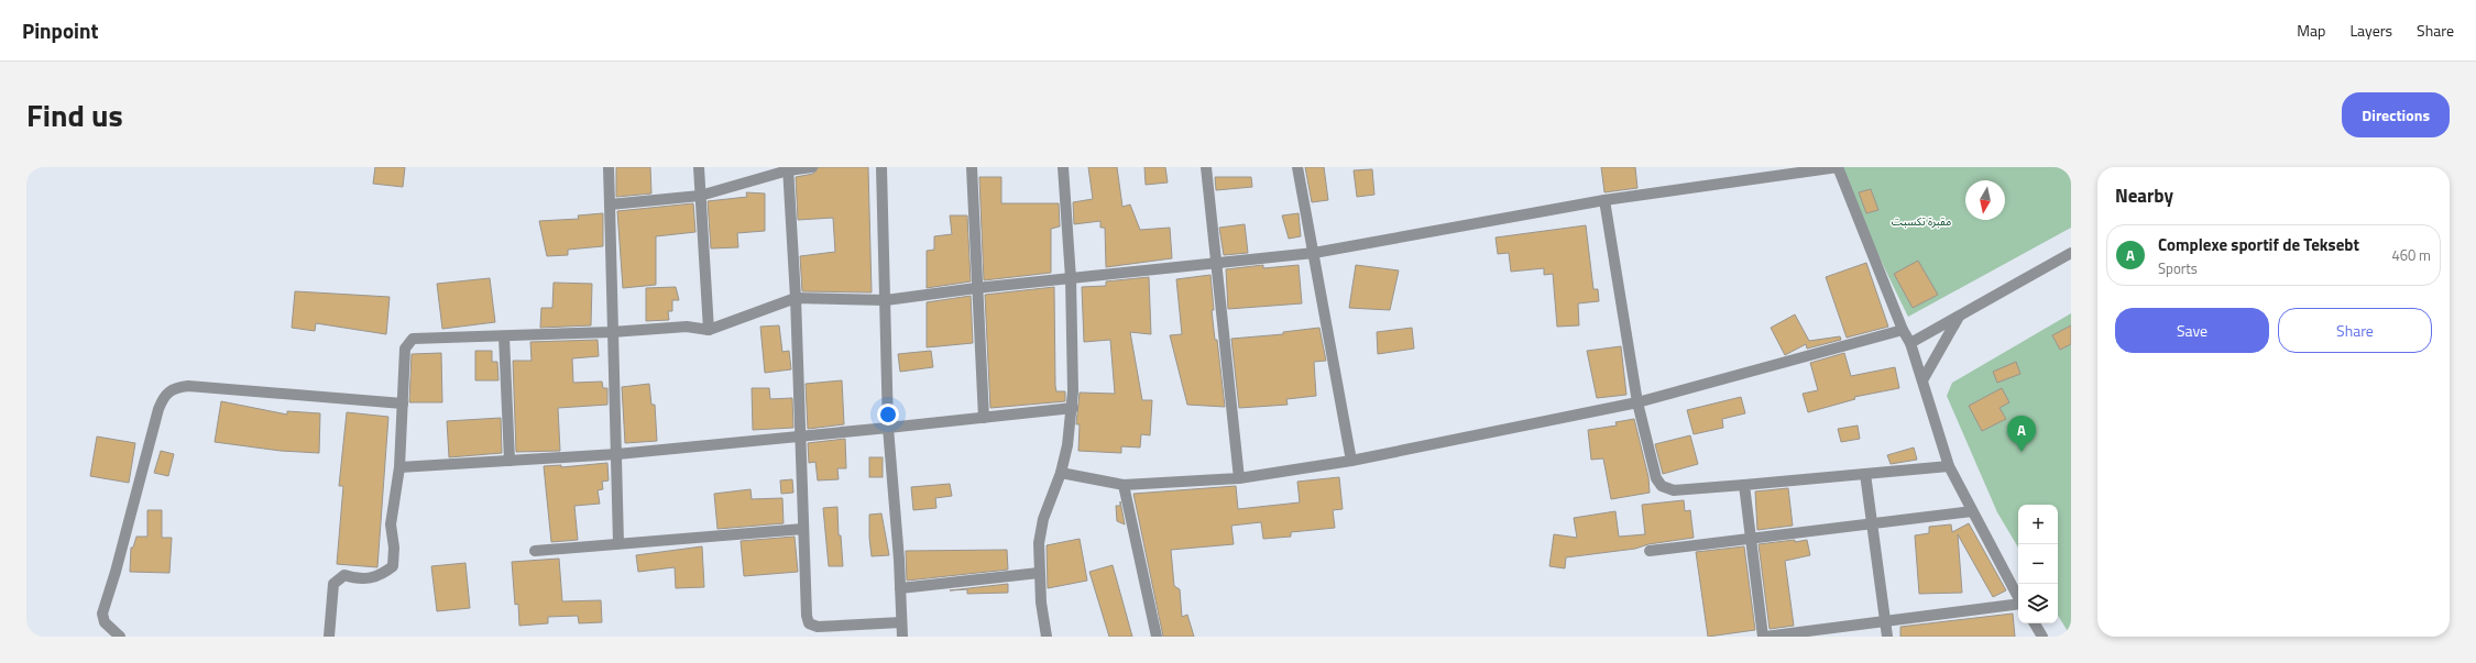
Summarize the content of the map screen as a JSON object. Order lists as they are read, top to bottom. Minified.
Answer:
{"parks":["مقبرة تكسبت"],"north":"bottom","page":{"header":"Pinpoint","nav":["Map","Layers","Share"],"title":"Find us","buttons":["Directions",["Save","Share"]],"heading":"Nearby","list":[{"mark":"A","name":"Complexe sportif de Teksebt","note":"Sports","value":"460 m"}],"pins":"A","map_buttons":["+","−"]}}
